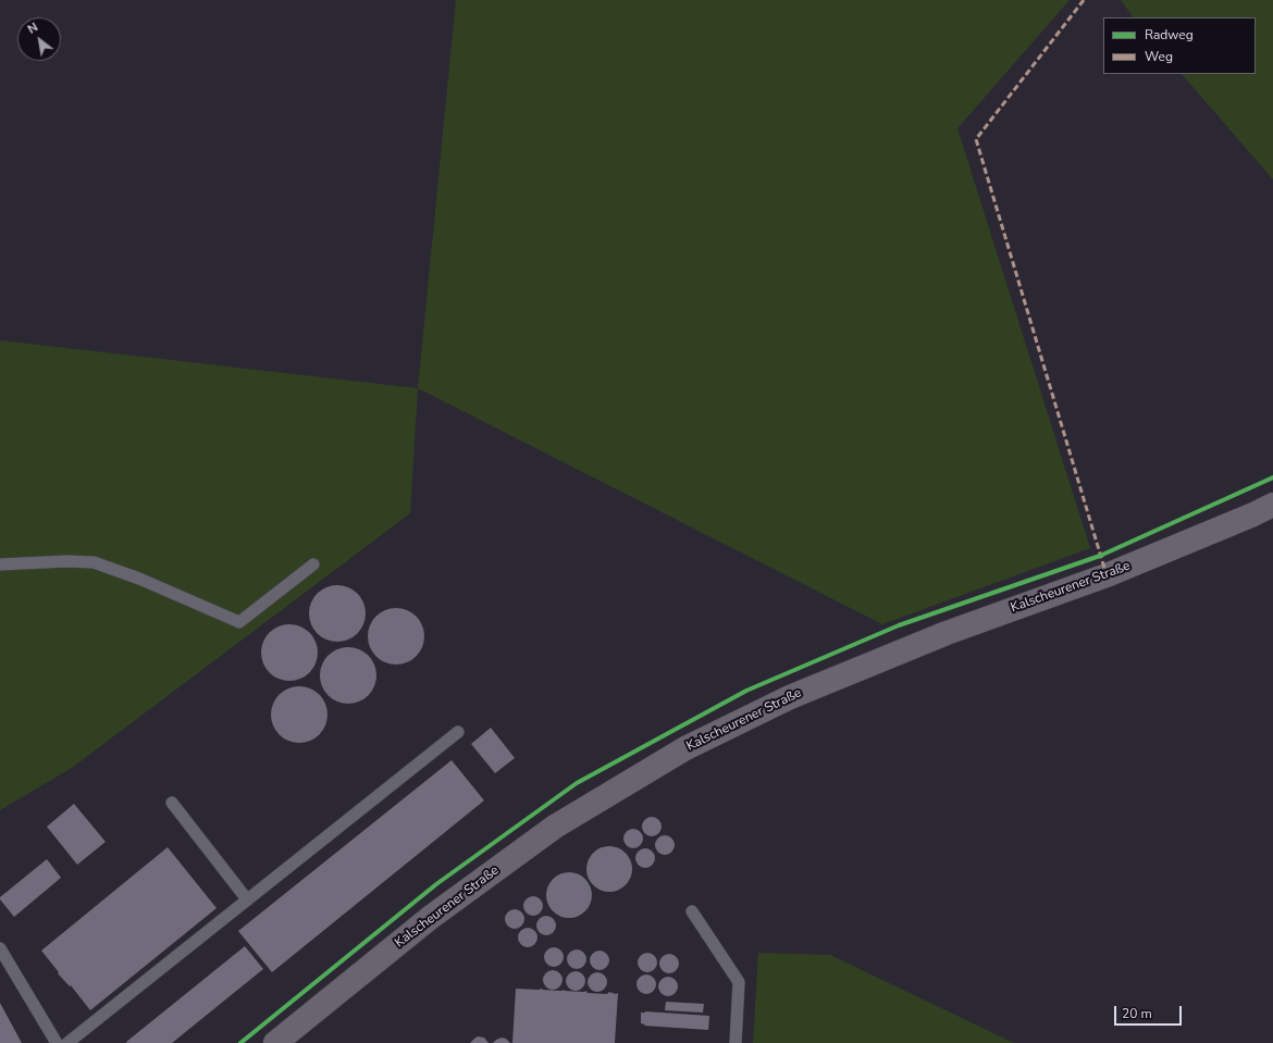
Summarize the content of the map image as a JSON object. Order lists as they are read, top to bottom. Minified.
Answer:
{"streets":{"main road":["Kalscheurener Straße"]},"legend":["Radweg","Weg"],"scale_bar":"20 m","north":"top left"}
